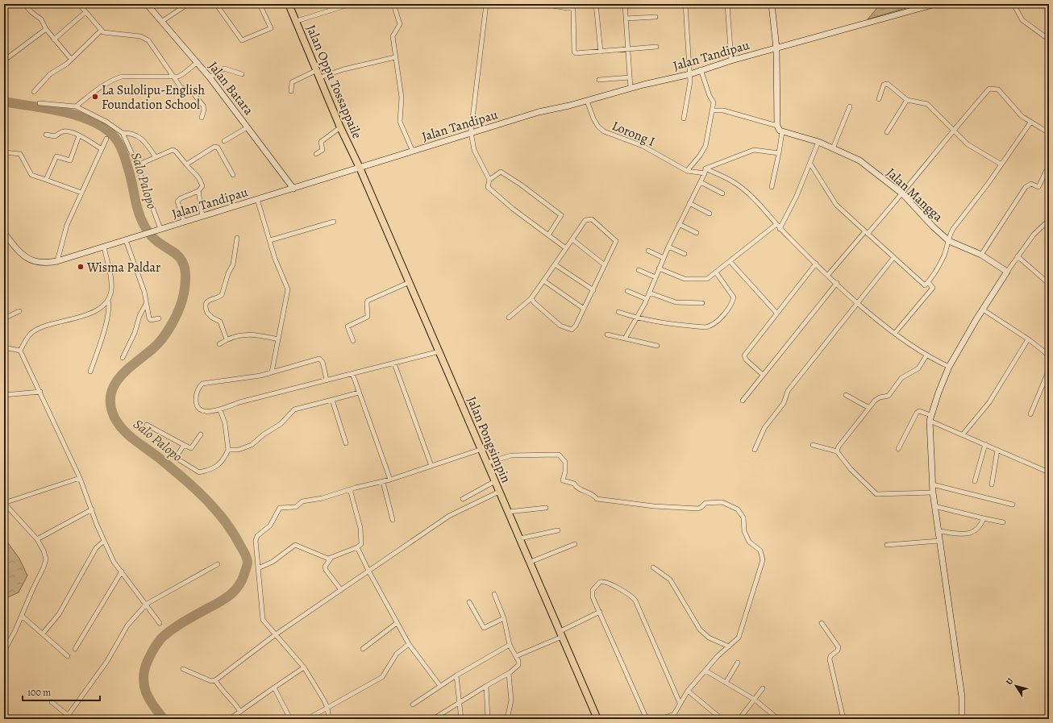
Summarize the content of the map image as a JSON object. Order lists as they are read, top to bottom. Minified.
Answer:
{"streets":{"main road":["Jalan Oppu Tossappaile","Jalan Pongsimpin"],"street":["Jalan Tandipau","Jalan Batara","Lorong I","Jalan Mangga"]},"crossings":[["Jalan Tandipau","Jalan Oppu Tossappaile"],["Jalan Tandipau","Jalan Batara"],["Jalan Tandipau","Lorong I"],["Jalan Tandipau","Jalan Pongsimpin"],["Jalan Oppu Tossappaile","Jalan Pongsimpin"]],"water":["Salo Palopo"],"places":["La Sulolipu-English Foundation School","Wisma Paldar"],"scale_bar":"100 m","north":"top left"}
